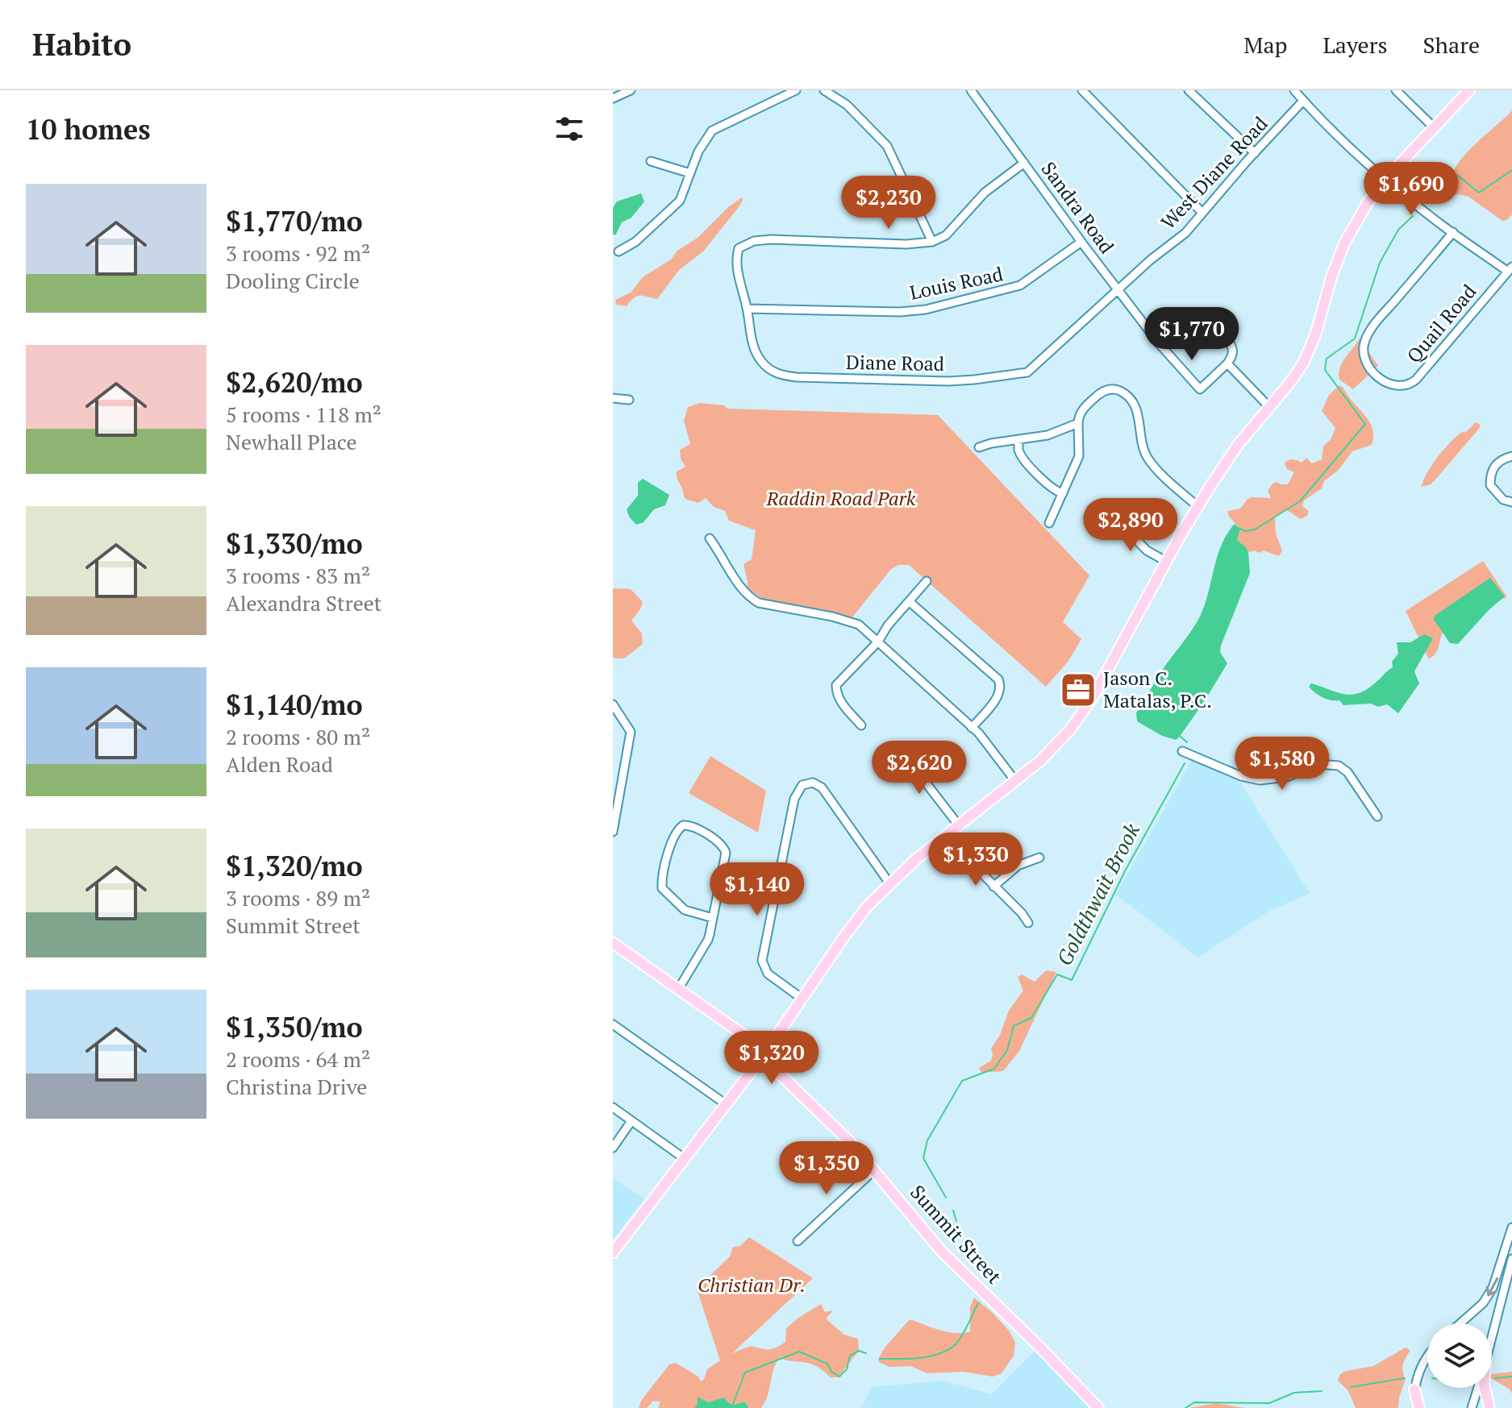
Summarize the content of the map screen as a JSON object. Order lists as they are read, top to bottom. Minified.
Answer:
{"streets":{"main road":["Summit Street"],"street":["West Diane Road","Sandra Road","Louis Road","Quail Road","Diane Road"]},"crossings":[["West Diane Road","Sandra Road"],["West Diane Road","Diane Road"],["Sandra Road","Louis Road"],["Sandra Road","Diane Road"],["Louis Road","Diane Road"]],"water":["Goldthwait Brook"],"parks":["Raddin Road Park","Christian Dr."],"places":{"office":["Jason C. Matalas, P.C."]},"page":{"header":"Habito","nav":["Map","Layers","Share"],"heading":"10 homes","price":["$1,690","$2,230","$1,770","$2,890","$1,580","$2,620","$1,330","$1,140","$1,320","$1,350"],"list":[{"name":"$1,770/mo","note":"3 rooms · 92 m² · Dooling Circle"},{"name":"$2,620/mo","note":"5 rooms · 118 m² · Newhall Place"},{"name":"$1,330/mo","note":"3 rooms · 83 m² · Alexandra Street"},{"name":"$1,140/mo","note":"2 rooms · 80 m² · Alden Road"},{"name":"$1,320/mo","note":"3 rooms · 89 m² · Summit Street"},{"name":"$1,350/mo","note":"2 rooms · 64 m² · Christina Drive"}]}}
